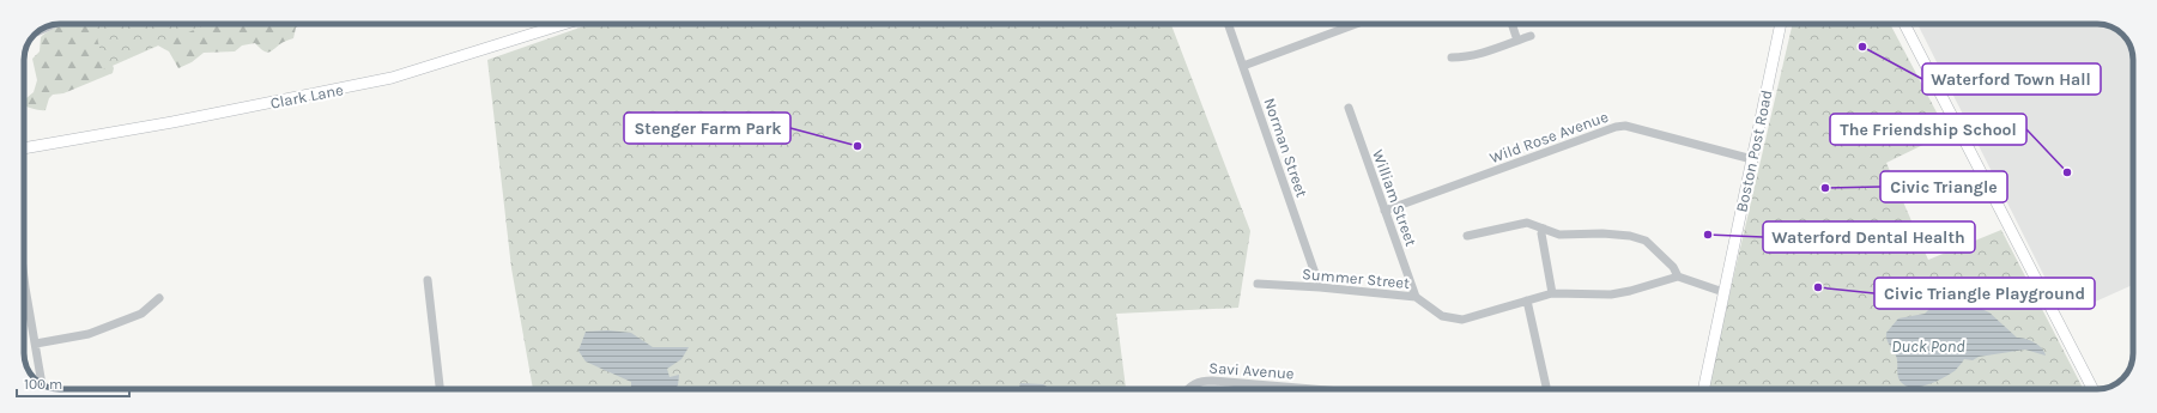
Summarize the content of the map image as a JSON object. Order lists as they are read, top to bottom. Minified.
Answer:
{"streets":{"main road":["Clark Lane","Boston Post Road"],"street":["Wild Rose Avenue","Norman Street","William Street","Summer Street","Savi Avenue"]},"crossings":[["Wild Rose Avenue","Boston Post Road"],["Wild Rose Avenue","William Street"],["Norman Street","Summer Street"],["William Street","Summer Street"]],"water":["Duck Pond"],"places":["Waterford Town Hall","Stenger Farm Park","The Friendship School","Civic Triangle","Waterford Dental Health","Civic Triangle Playground"],"scale_bar":"100 m"}
